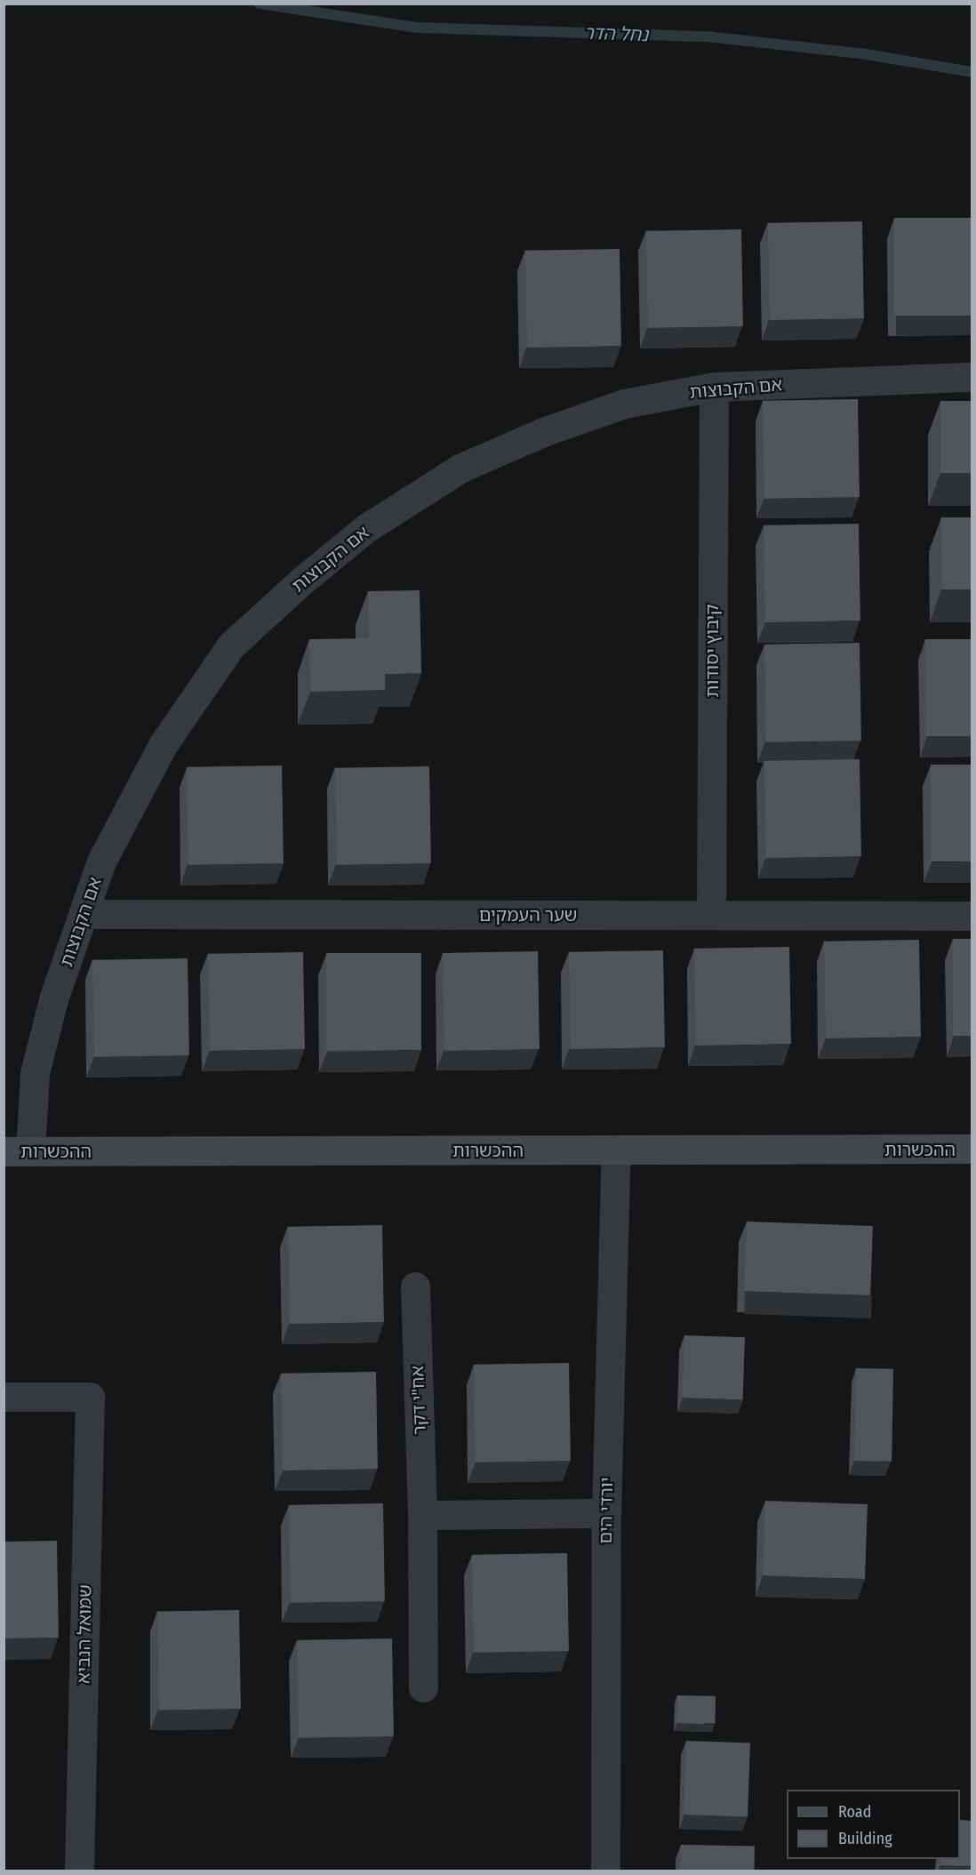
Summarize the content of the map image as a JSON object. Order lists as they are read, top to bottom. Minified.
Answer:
{"streets":{"street":["אם הקבוצות","קיבוץ יסודות","שער העמקים","ההכשרות","אח\"י דקר","יורדי הים","שמואל הנביא"]},"crossings":[["אם הקבוצות","קיבוץ יסודות"],["אם הקבוצות","שער העמקים"],["אם הקבוצות","ההכשרות"],["קיבוץ יסודות","שער העמקים"],["ההכשרות","יורדי הים"]],"water":["נחל הדר"],"legend":["Road","Building"]}
